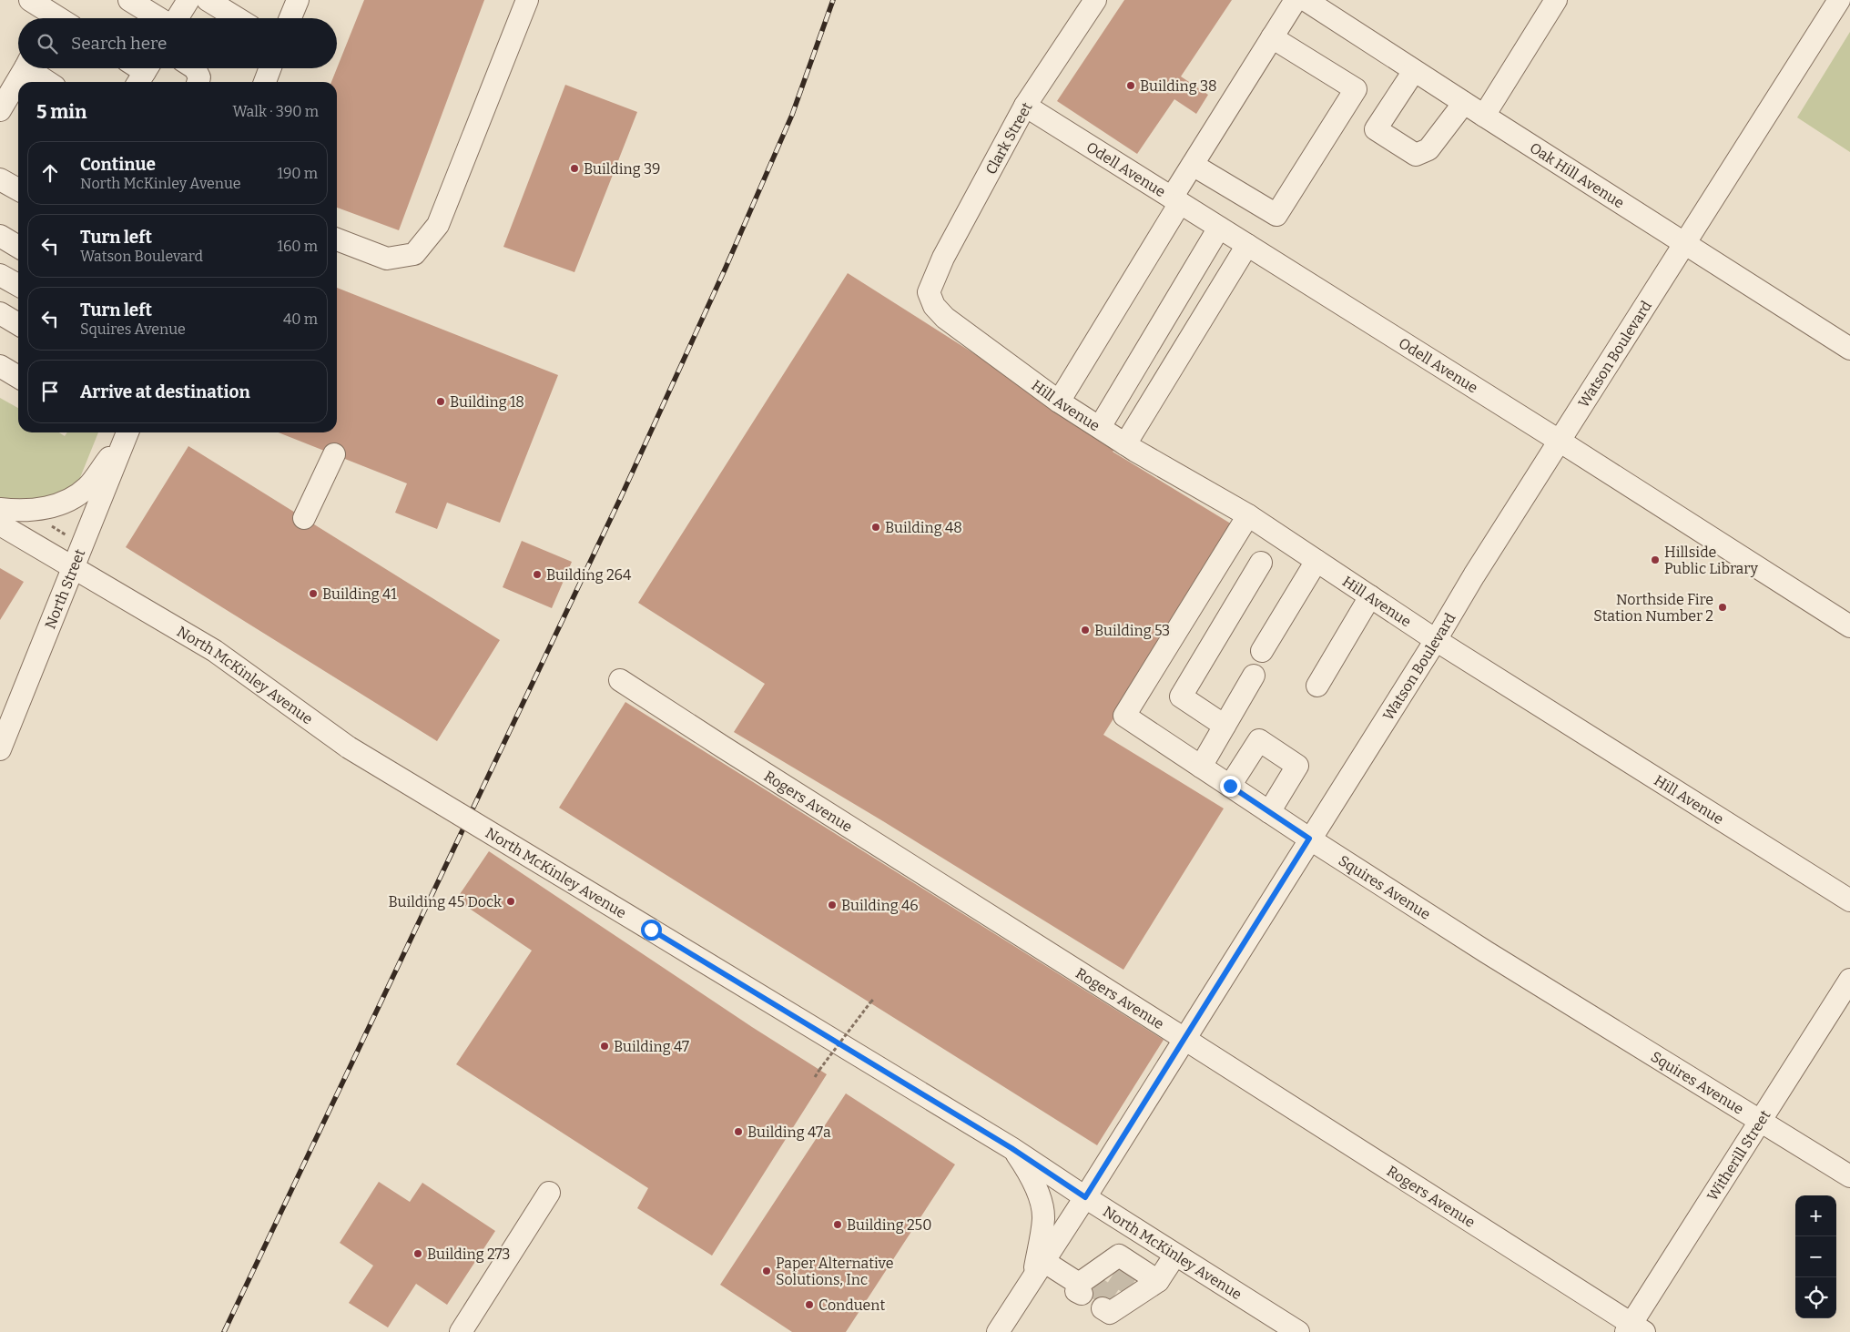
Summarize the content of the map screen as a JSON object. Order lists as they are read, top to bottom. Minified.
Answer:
{"streets":{"street":["Clark Street","Odell Avenue","Oak Hill Avenue","Watson Boulevard","Hill Avenue","North Street","North McKinley Avenue","Rogers Avenue","Squires Avenue","Witherill Street"]},"crossings":[["Clark Street","Odell Avenue"],["Clark Street","Hill Avenue"],["Odell Avenue","Watson Boulevard"],["Oak Hill Avenue","Watson Boulevard"],["Watson Boulevard","Hill Avenue"],["Watson Boulevard","North McKinley Avenue"],["Watson Boulevard","Rogers Avenue"],["Watson Boulevard","Squires Avenue"],["Hill Avenue","Squires Avenue"],["North Street","North McKinley Avenue"],["Rogers Avenue","Witherill Street"],["Squires Avenue","Witherill Street"]],"places":["Building 38","Building 39","Building 18","Building 48","Hillside Public Library","Building 264","Building 41","Northside Fire Station Number 2","Building 53","Building 45 Dock","Building 46","Building 47","Building 47a","Building 250","Building 273","Paper Alternative Solutions, Inc","Conduent"],"page":{"search":"Search here","heading":["5 min","Walk · 390 m"],"list":[["Continue","North McKinley Avenue","190 m"],["Turn left","Watson Boulevard","160 m"],["Turn left","Squires Avenue","40 m"],"Arrive at destination"],"map_buttons":["+","−"]}}
